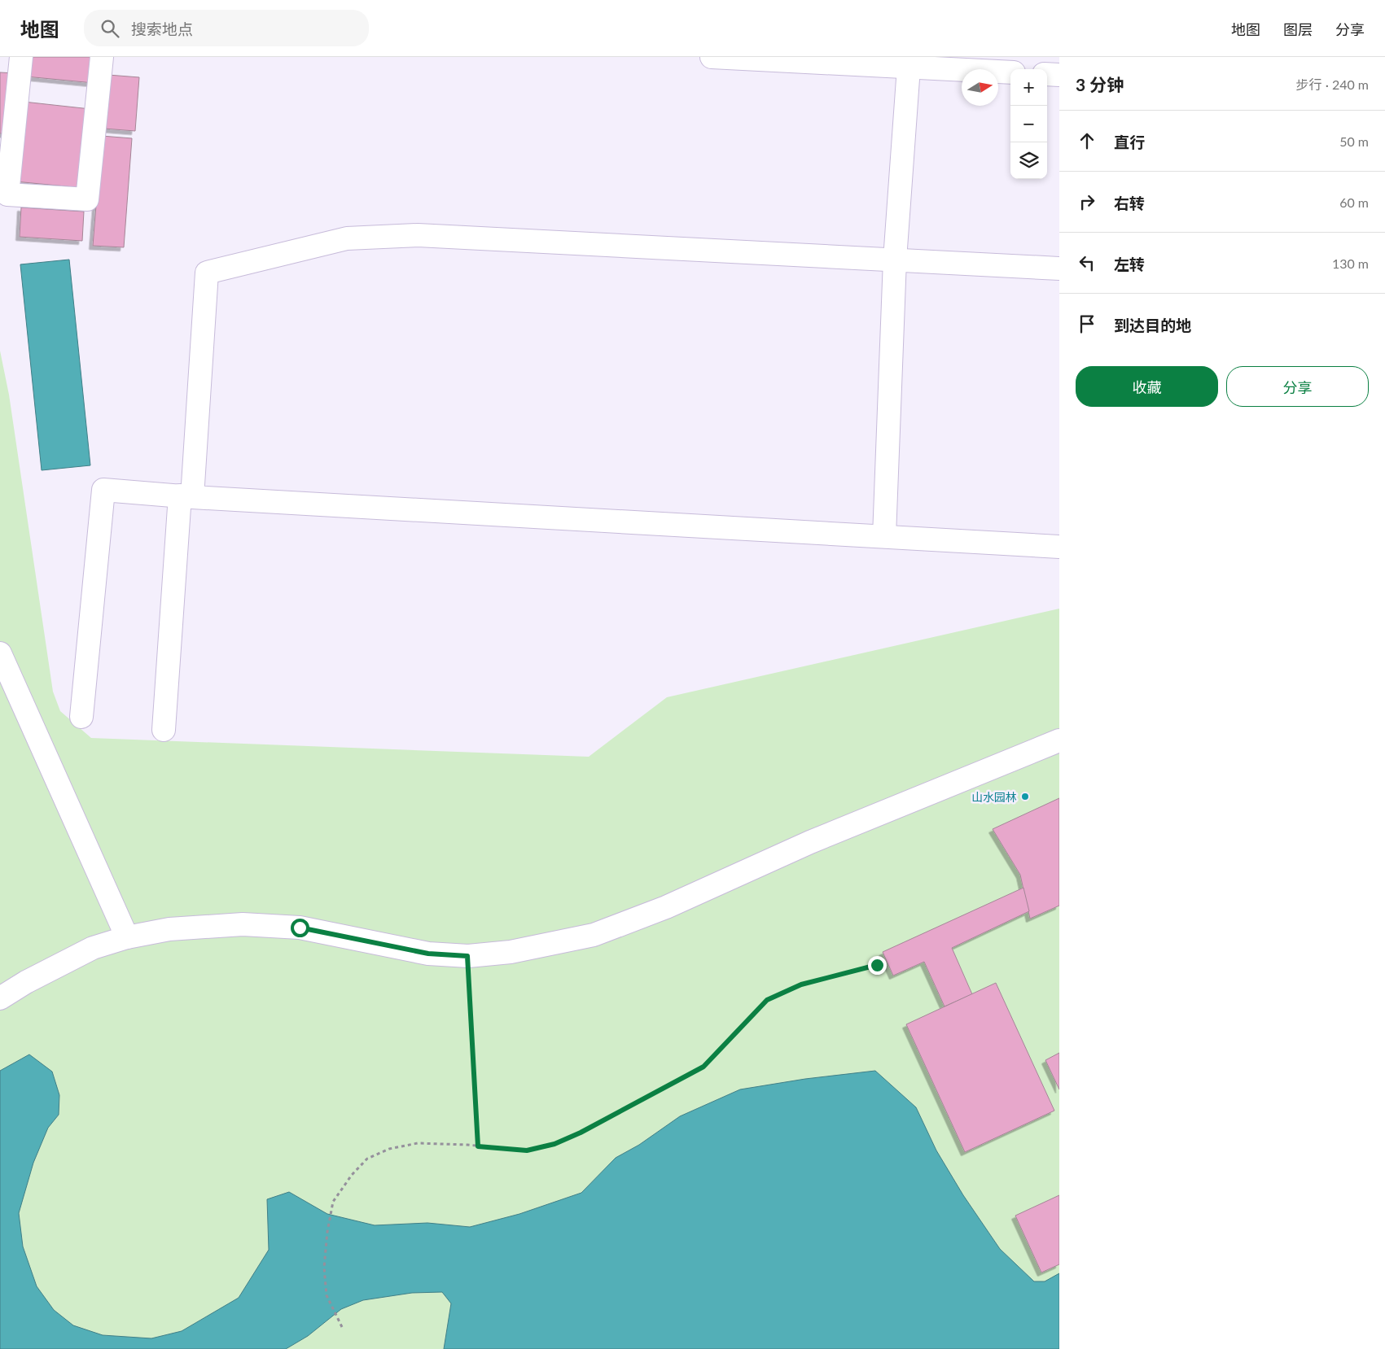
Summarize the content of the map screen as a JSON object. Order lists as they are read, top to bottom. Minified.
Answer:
{"places":["山水园林"],"north":"right","page":{"header":"地图","search":"搜索地点","nav":["地图","图层","分享"],"heading":["3 分钟","步行 · 240 m"],"map_buttons":["+","−"],"list":[["直行","50 m"],["右转","60 m"],["左转","130 m"],"到达目的地"],"buttons":["收藏","分享"]}}
